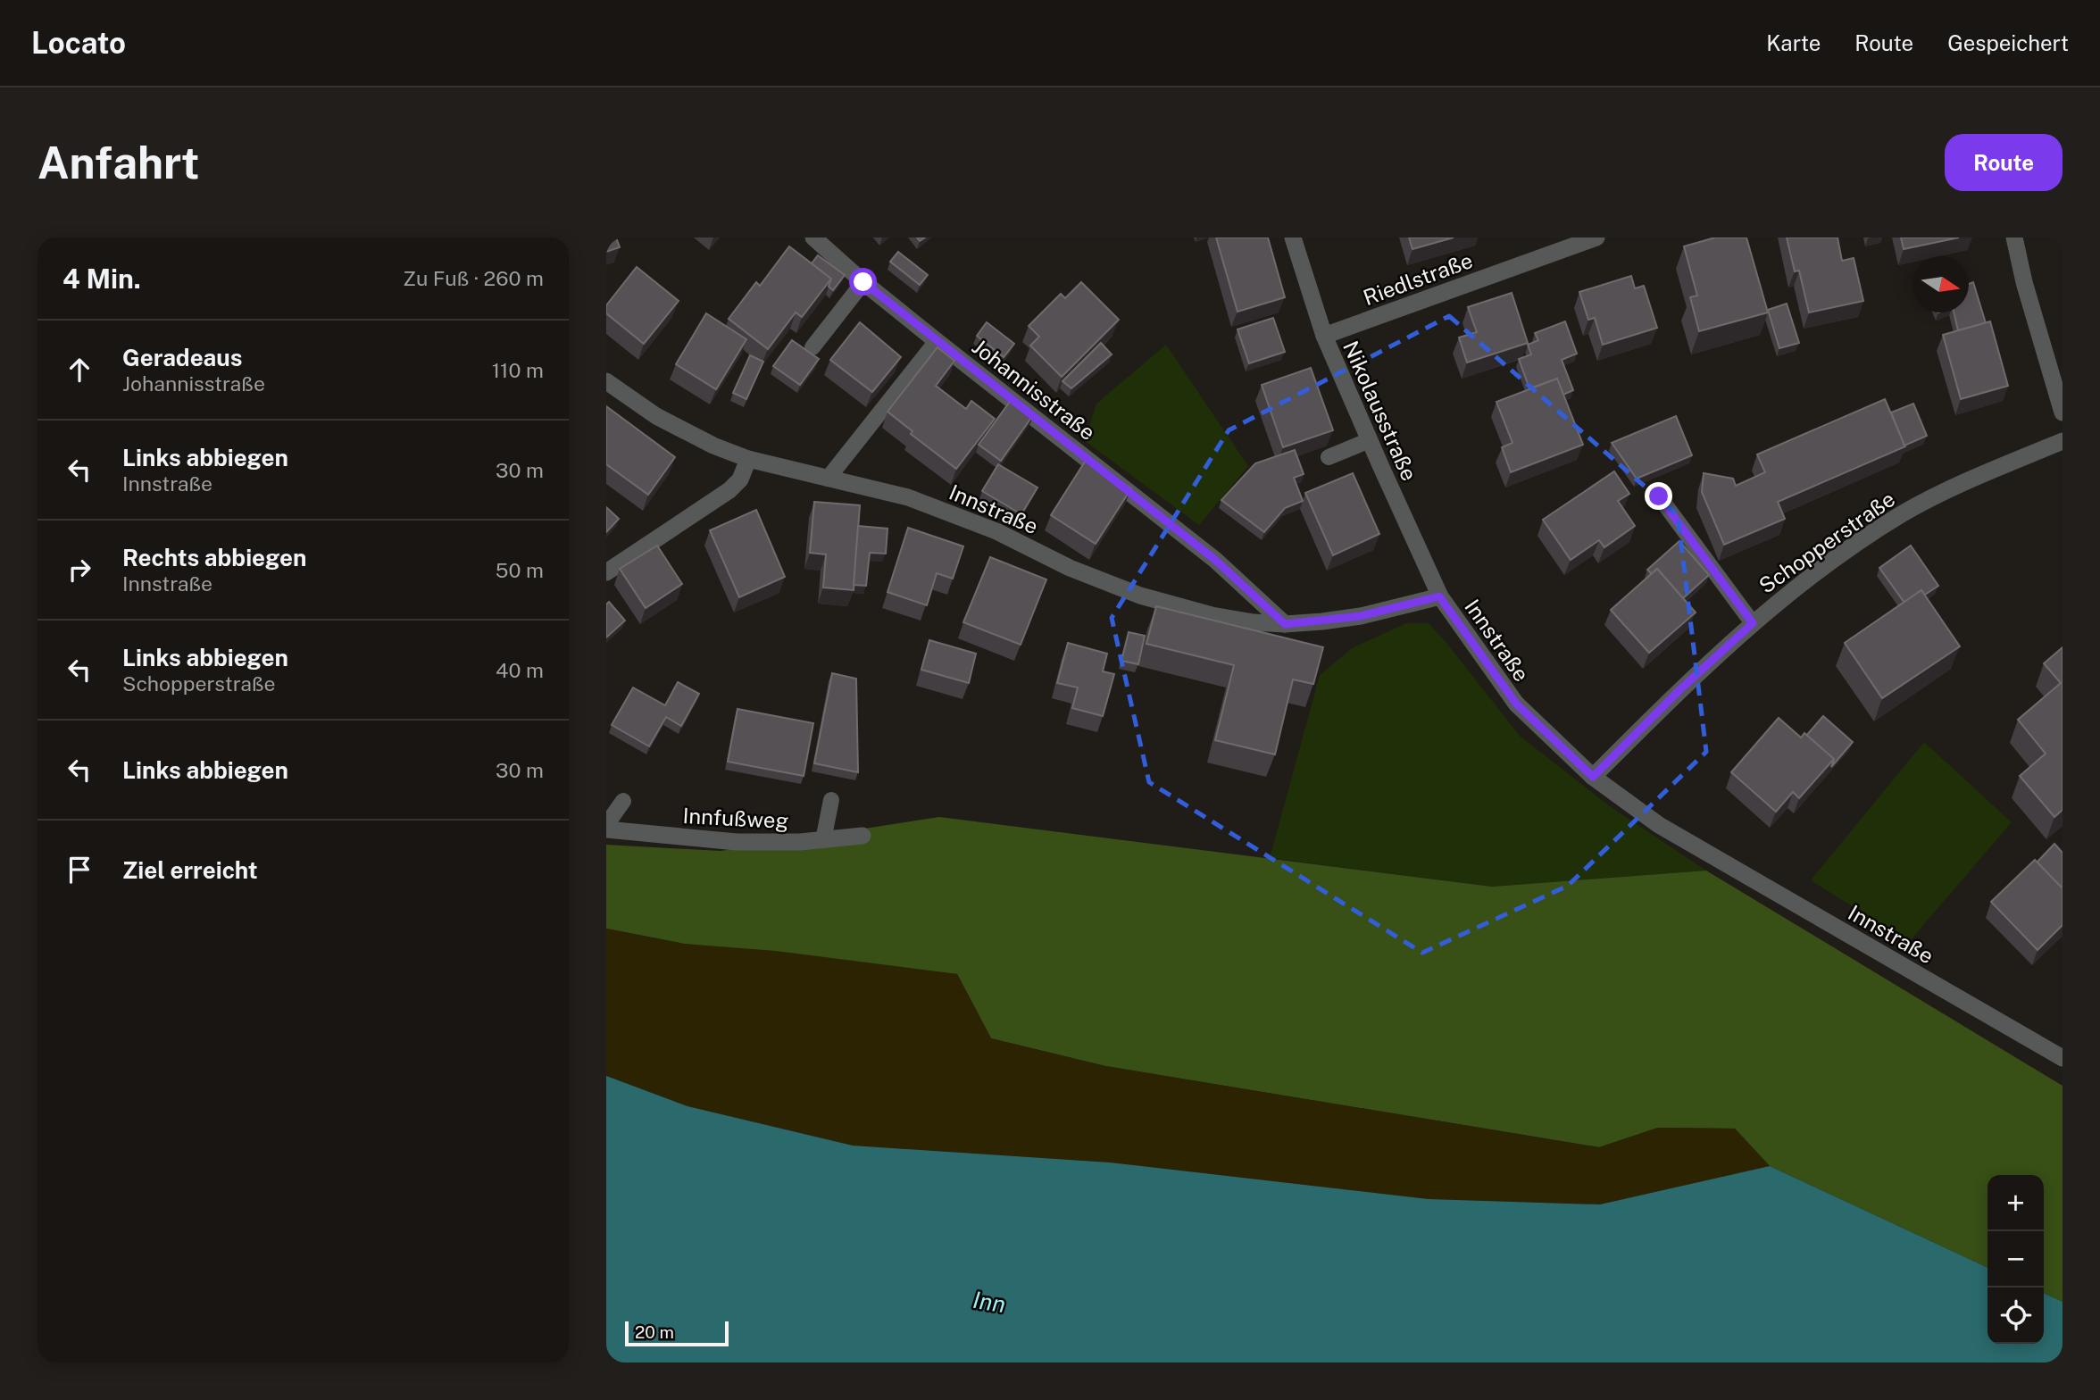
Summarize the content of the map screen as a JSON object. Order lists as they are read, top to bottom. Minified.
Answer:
{"streets":{"street":["Riedlstraße","Johannisstraße","Nikolausstraße","Innstraße","Schopperstraße","Innfußweg"]},"crossings":[["Riedlstraße","Nikolausstraße"],["Johannisstraße","Innstraße"],["Nikolausstraße","Innstraße"],["Innstraße","Schopperstraße"]],"water":["Inn"],"scale_bar":"20 m","north":"right","page":{"header":"Locato","nav":["Karte","Route","Gespeichert"],"buttons":"Route","title":"Anfahrt","heading":["4 Min.","Zu Fuß · 260 m"],"list":[["Geradeaus","Johannisstraße","110 m"],["Links abbiegen","Innstraße","30 m"],["Rechts abbiegen","Innstraße","50 m"],["Links abbiegen","Schopperstraße","40 m"],["Links abbiegen","30 m"],"Ziel erreicht"],"map_buttons":["+","−"],"scale":"20 m"}}
